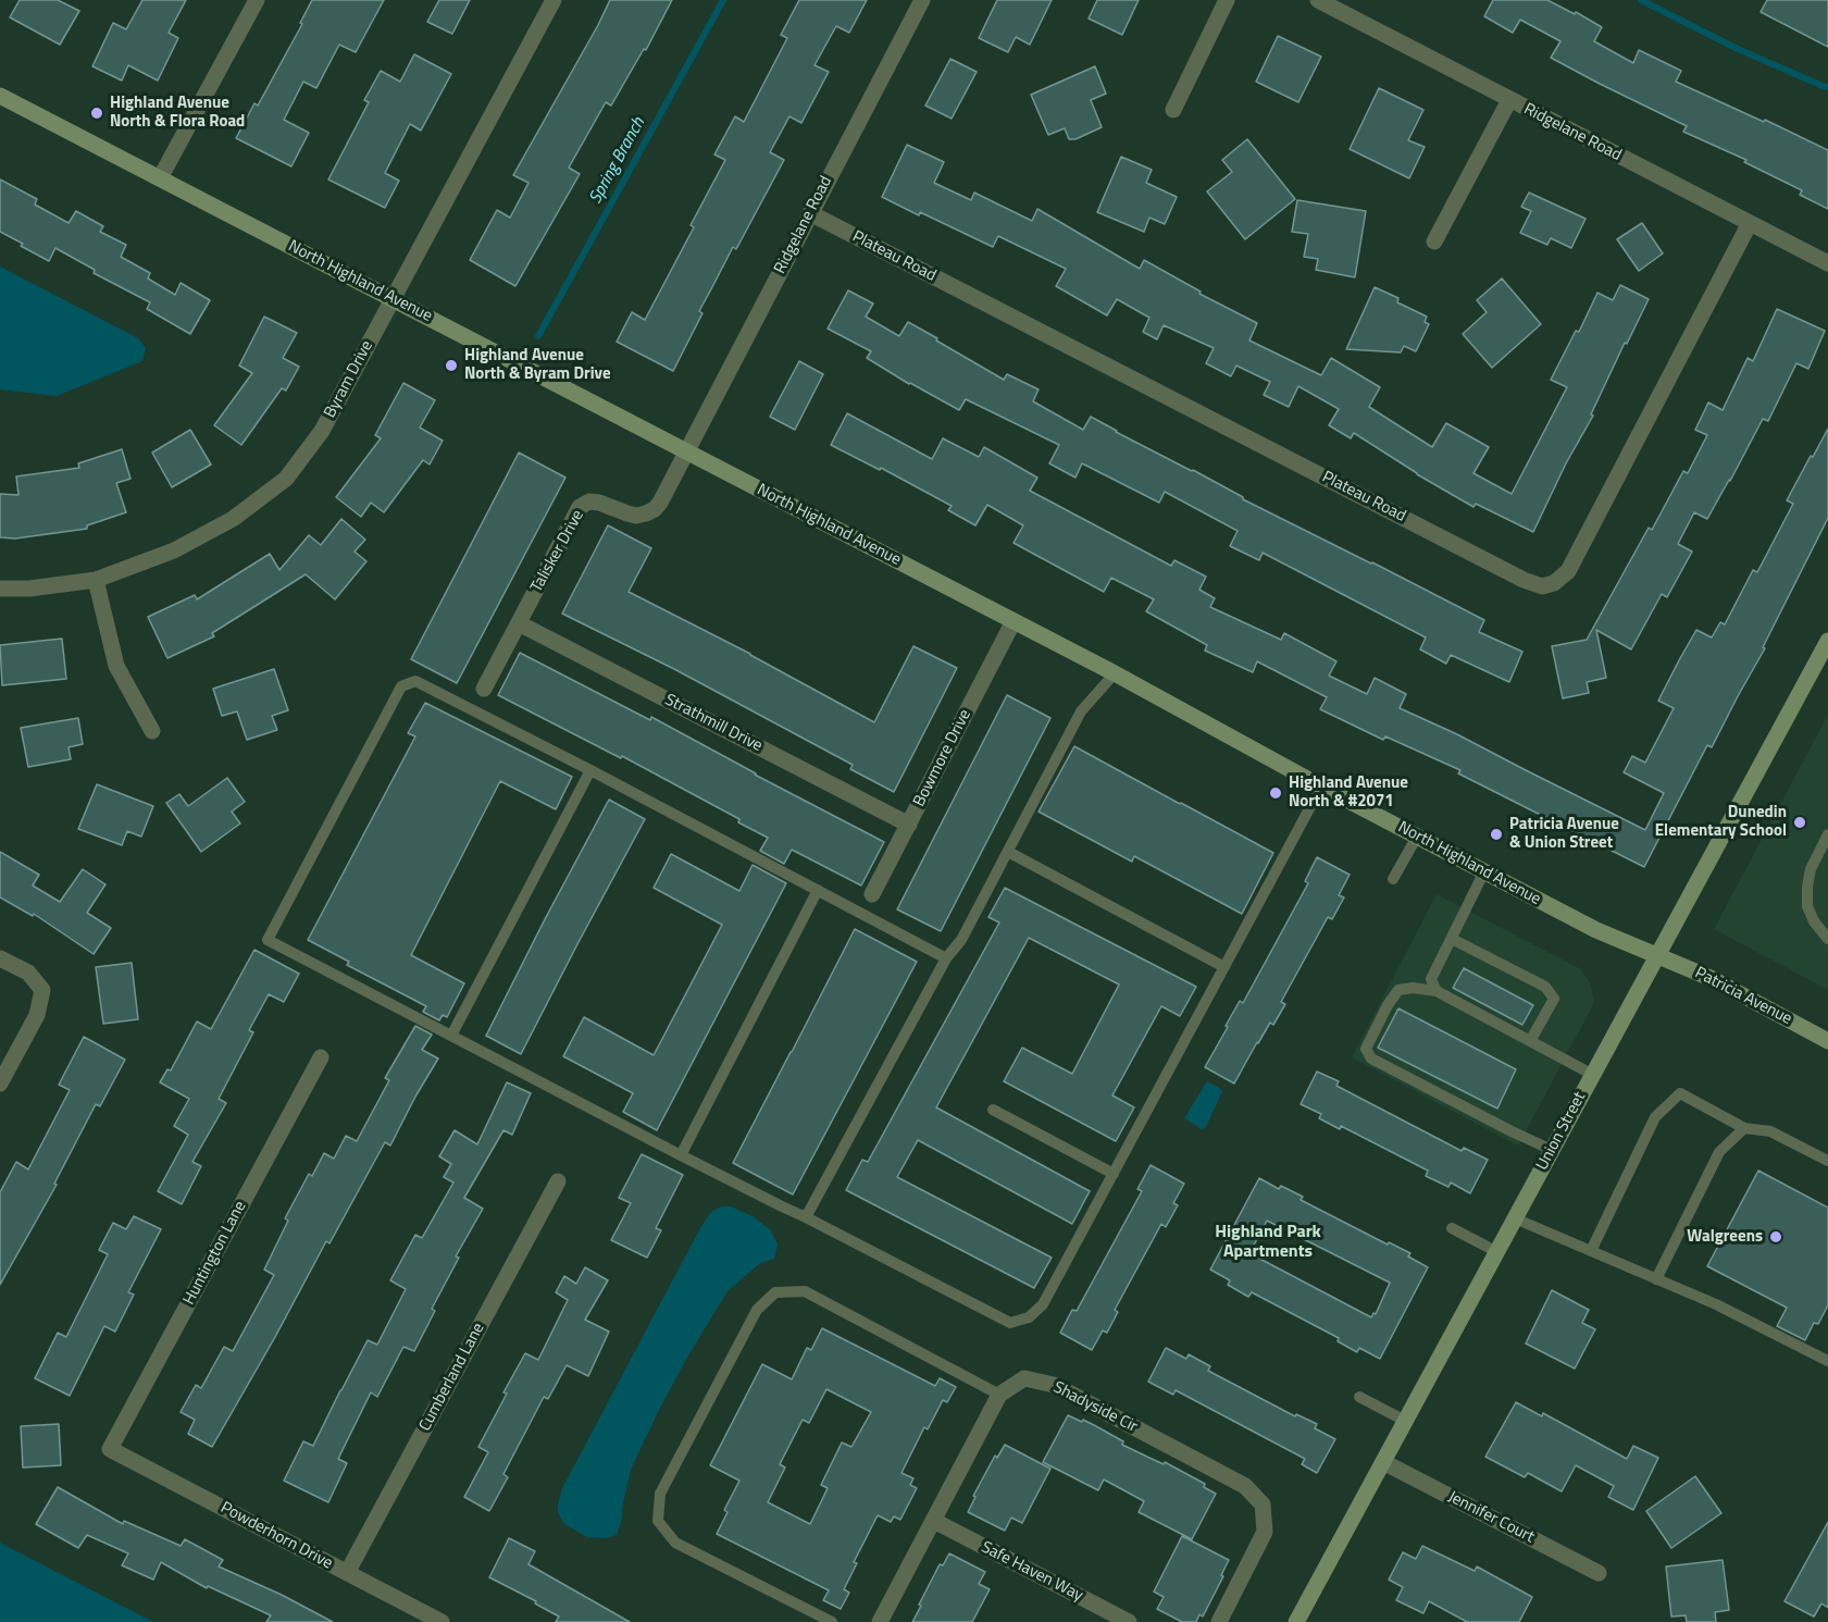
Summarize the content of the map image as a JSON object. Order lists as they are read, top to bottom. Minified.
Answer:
{"streets":{"street":["Ridgelane Road","Plateau Road","North Highland Avenue","Byram Drive","Talisker Drive","Strathmill Drive","Bowmore Drive","Patricia Avenue","Union Street","Huntington Lane","Cumberland Lane","Shadyside Cir","Jennifer Court","Powderhorn Drive","Safe Haven Way"]},"crossings":[["Ridgelane Road","Plateau Road"],["Ridgelane Road","North Highland Avenue"],["Ridgelane Road","Talisker Drive"],["North Highland Avenue","Byram Drive"],["North Highland Avenue","Talisker Drive"],["North Highland Avenue","Bowmore Drive"],["North Highland Avenue","Patricia Avenue"],["North Highland Avenue","Union Street"],["Talisker Drive","Strathmill Drive"],["Strathmill Drive","Bowmore Drive"],["Patricia Avenue","Union Street"],["Union Street","Jennifer Court"],["Huntington Lane","Powderhorn Drive"],["Cumberland Lane","Powderhorn Drive"]],"districts":["Highland Park Apartments"],"water":["Spring Branch"],"places":["Highland Avenue North & Flora Road","Highland Avenue North & Byram Drive","Highland Avenue North & #2071","Dunedin Elementary School","Patricia Avenue & Union Street","Walgreens"]}
